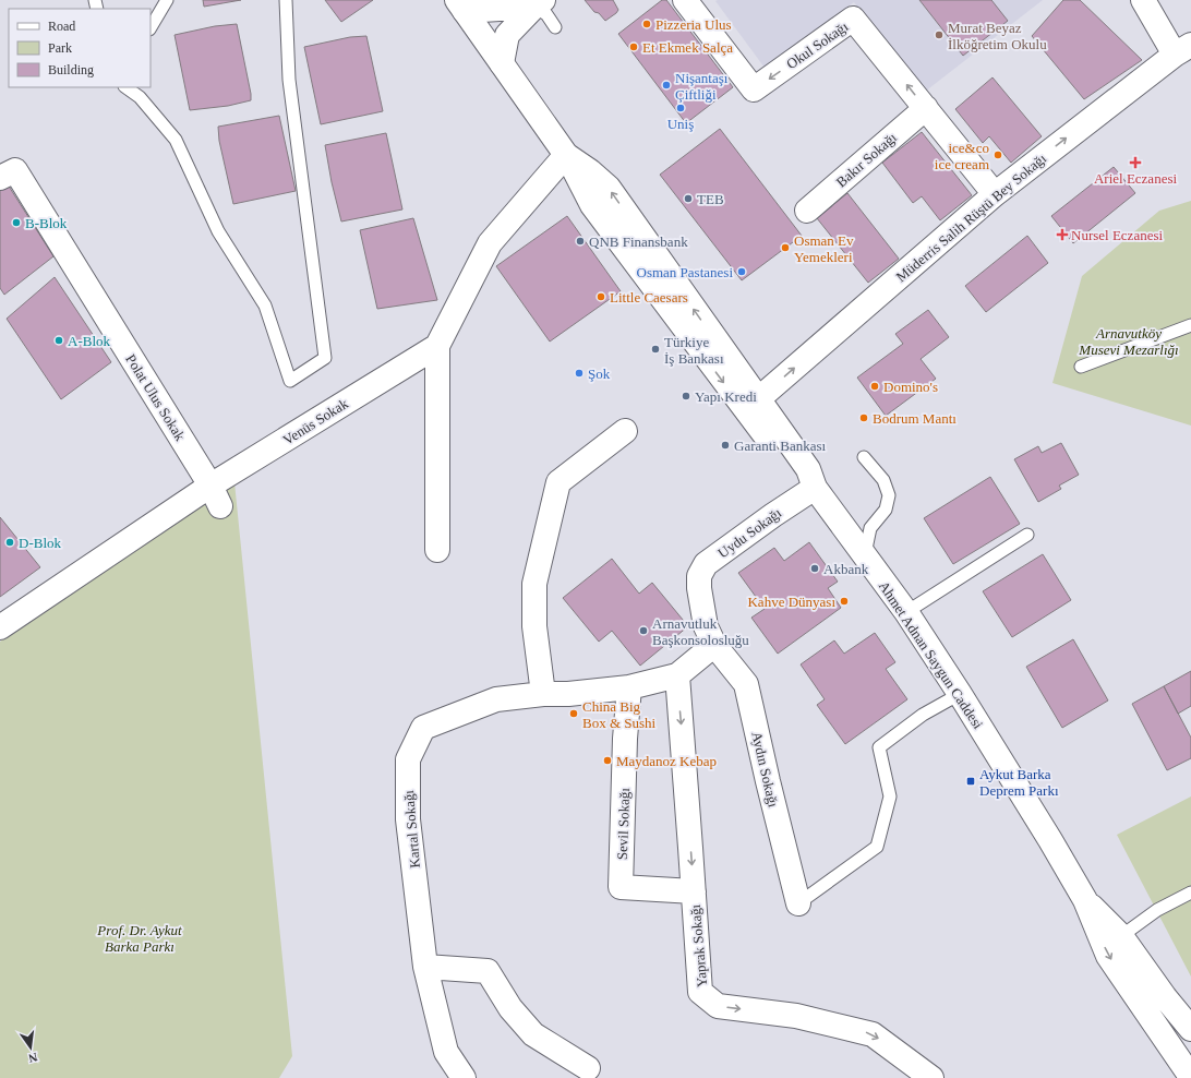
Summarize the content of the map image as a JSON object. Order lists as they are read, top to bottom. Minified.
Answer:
{"streets":{"street":["Okul Sokağı","Bakır Sokağı","Müderris Salih Rüştü Bey Sokağı","Polat Ulus Sokak","Venüs Sokak","Uydu Sokağı","Ahmet Adnan Saygun Caddesi","Aydın Sokağı","Sevil Sokağı","Kartal Sokağı","Yaprak Sokağı"]},"crossings":[["Okul Sokağı","Bakır Sokağı"],["Okul Sokağı","Müderris Salih Rüştü Bey Sokağı"],["Müderris Salih Rüştü Bey Sokağı","Ahmet Adnan Saygun Caddesi"],["Polat Ulus Sokak","Venüs Sokak"],["Uydu Sokağı","Ahmet Adnan Saygun Caddesi"],["Uydu Sokağı","Aydın Sokağı"],["Uydu Sokağı","Kartal Sokağı"],["Aydın Sokağı","Kartal Sokağı"],["Sevil Sokağı","Kartal Sokağı"],["Sevil Sokağı","Yaprak Sokağı"],["Kartal Sokağı","Yaprak Sokağı"]],"one_way":["Müderris Salih Rüştü Bey Sokağı","Yaprak Sokağı"],"parks":["Arnavutköy Musevi Mezarlığı","Prof. Dr. Aykut Barka Parkı"],"places":{"other":["Pizzeria Ulus","Murat Beyaz İlköğretim Okulu","Et Ekmek Salça","Nişantaşı Çiftliği","Uniş","ice&co ice cream","TEB","B-Blok","QNB Finansbank","Osman Ev Yemekleri","Osman Pastanesi","Little Caesars","A-Blok","Türkiye İş Bankası","Şok","Domino's","Yapı Kredi","Bodrum Mantı","Garanti Bankası","D-Blok","Akbank","Kahve Dünyası","Arnavutluk Başkonsolosluğu","China Big Box & Sushi","Maydanoz Kebap"],"health":["Ariel Eczanesi","Nursel Eczanesi"],"transit":["Aykut Barka Deprem Parkı"]},"legend":["Road","Park","Building"],"north":"bottom"}
